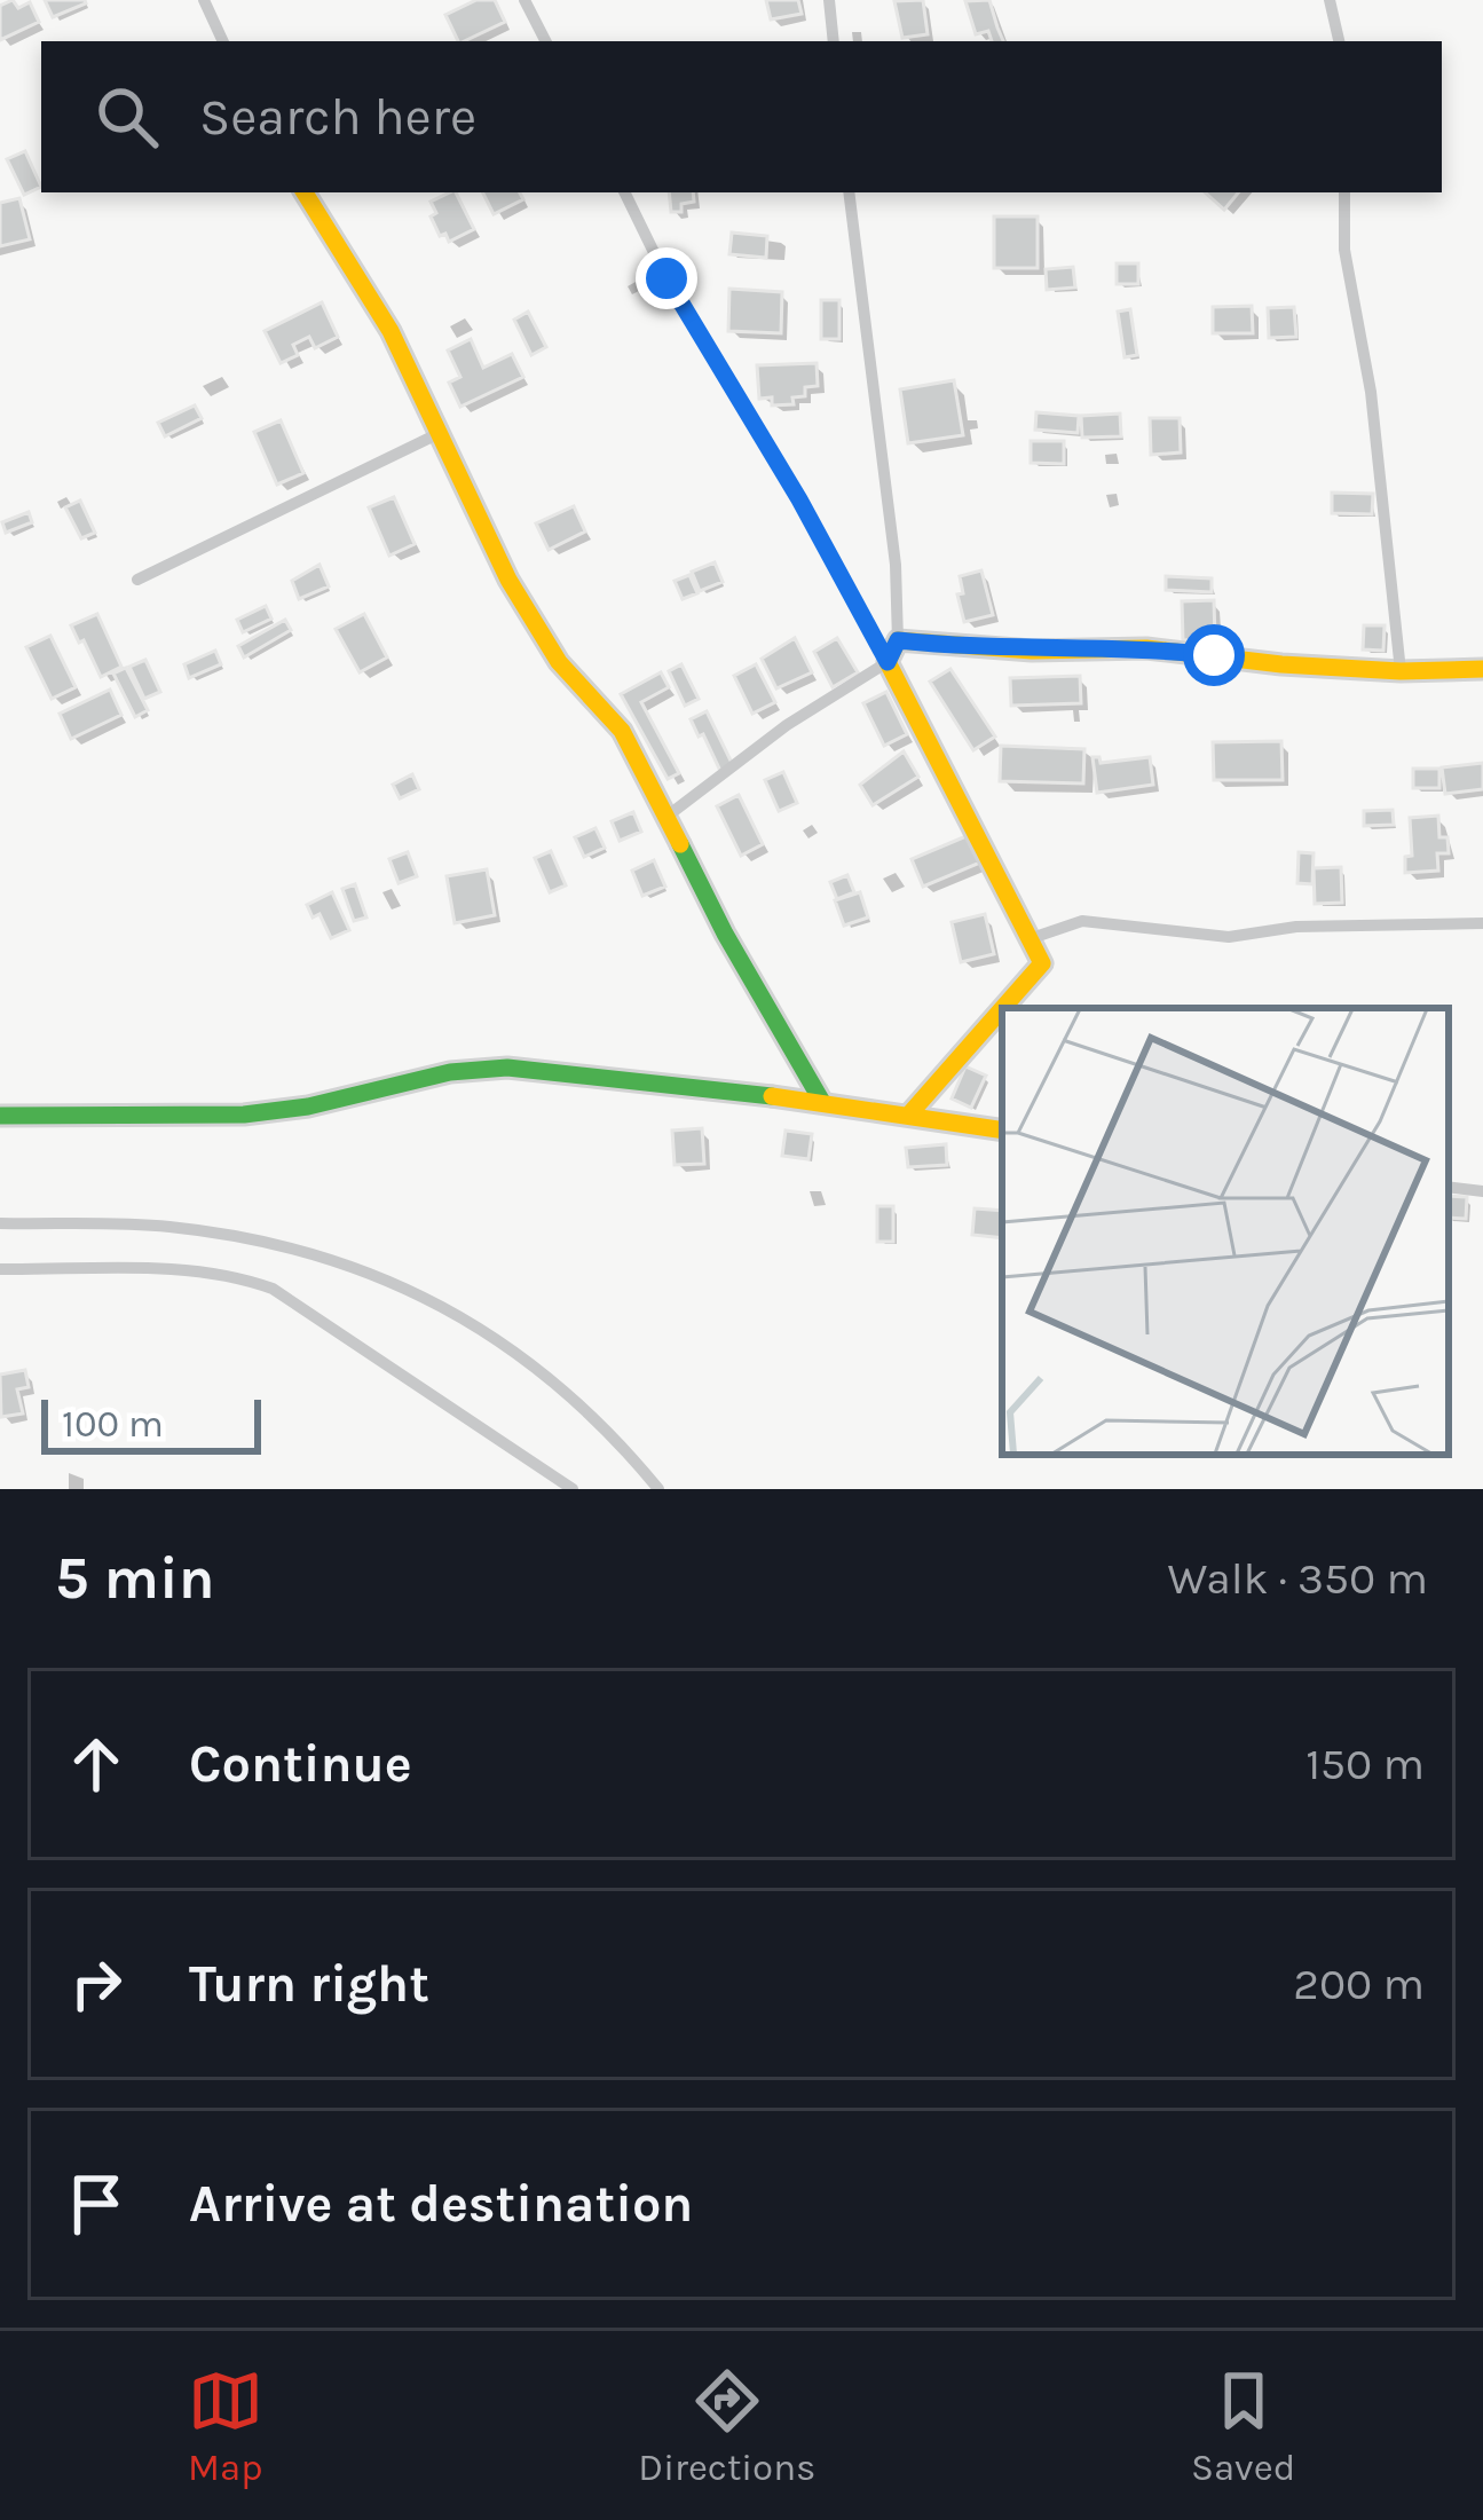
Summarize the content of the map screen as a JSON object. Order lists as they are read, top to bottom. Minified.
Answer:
{"scale_bar":"100 m","page":{"search":"Search here","scale":"100 m","heading":["5 min","Walk · 350 m"],"list":[["Continue","150 m"],["Turn right","200 m"],"Arrive at destination"],"nav":["Map","Directions","Saved"]}}
